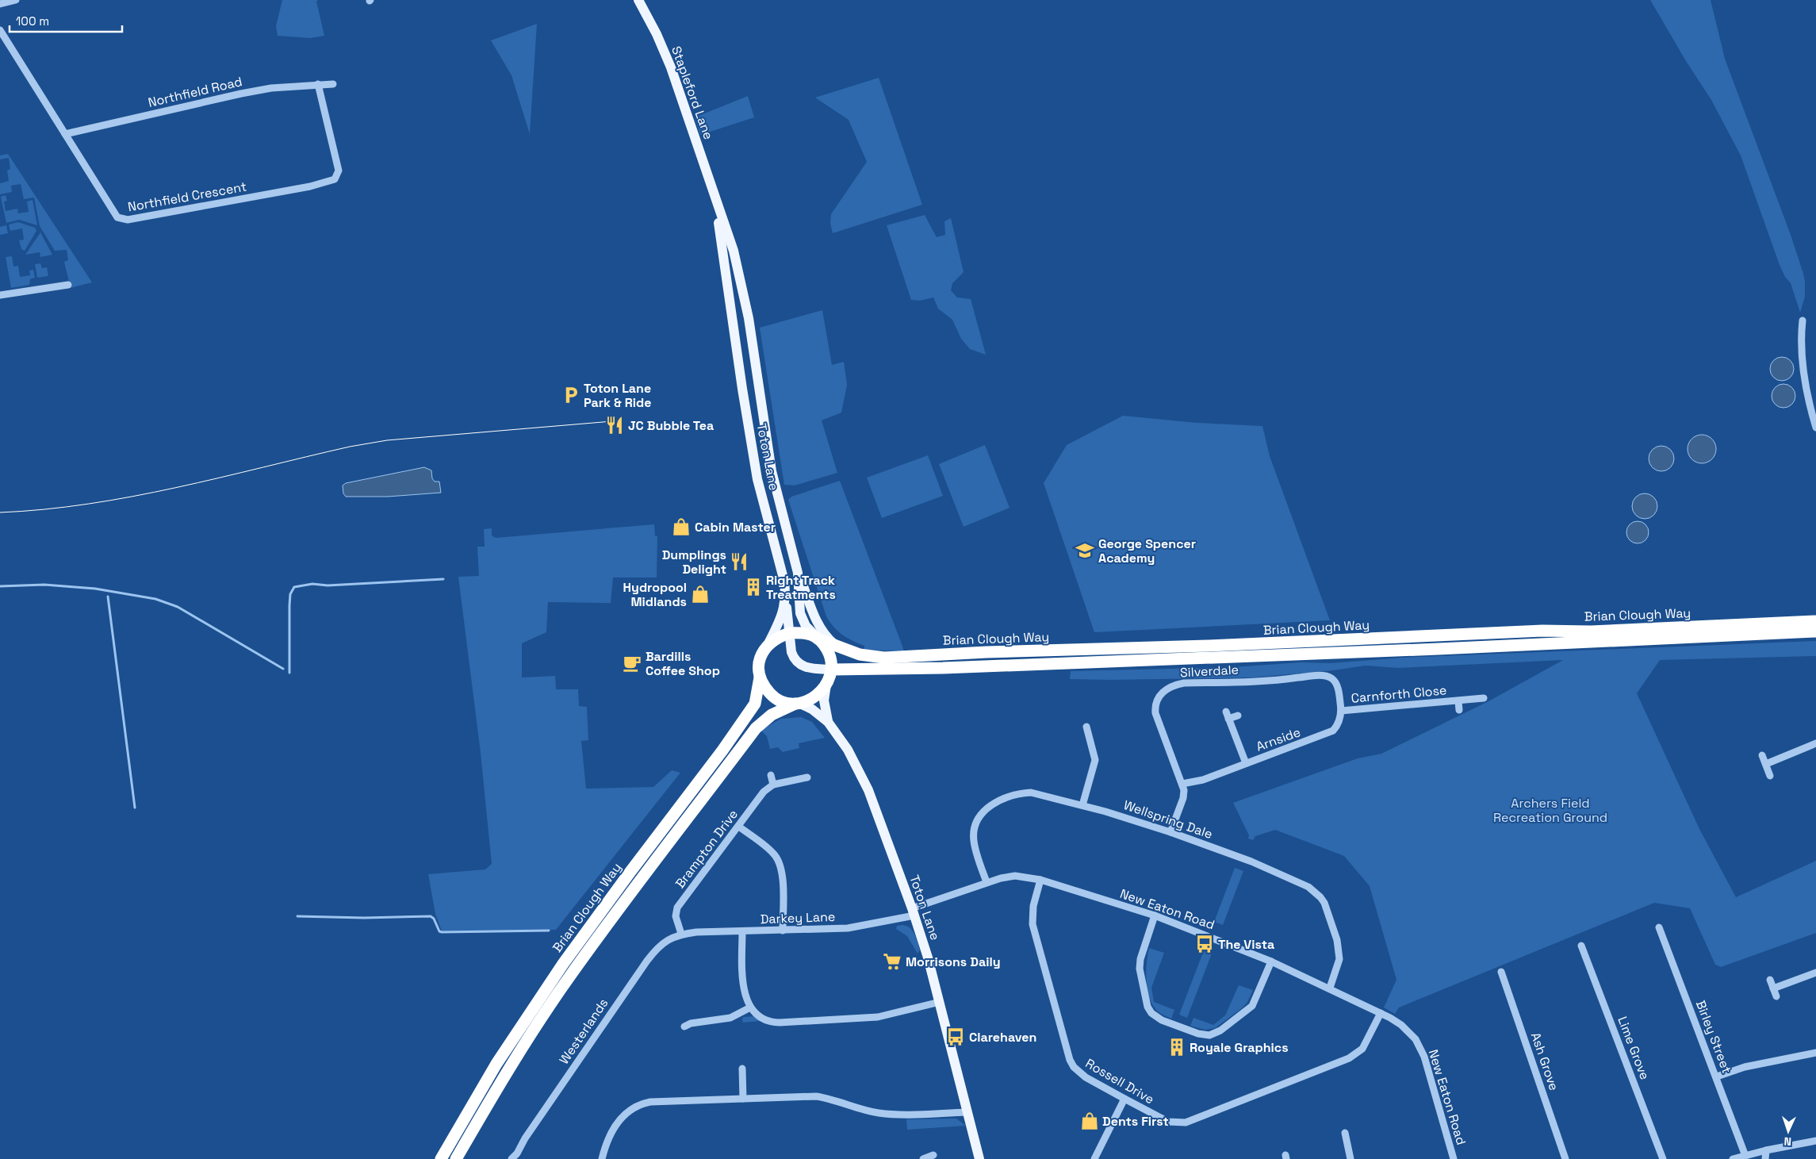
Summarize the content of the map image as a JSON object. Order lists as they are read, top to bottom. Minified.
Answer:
{"streets":{"highway":["Brian Clough Way"],"main road":["Stapleford Lane","Toton Lane"],"street":["Northfield Road","Northfield Crescent","Silverdale","Carnforth Close","Arnside","Wellspring Dale","Brampton Drive","New Eaton Road","Darkey Lane","Westerlands","Birley Street","Lime Grove","Ash Grove","Rossell Drive"]},"crossings":[["Northfield Road","Northfield Crescent"],["Stapleford Lane","Toton Lane"],["Toton Lane","Brian Clough Way"],["Toton Lane","New Eaton Road"],["Toton Lane","Darkey Lane"],["Silverdale","Carnforth Close"],["Silverdale","Arnside"],["Silverdale","Wellspring Dale"],["Carnforth Close","Arnside"],["Wellspring Dale","New Eaton Road"],["Brampton Drive","Darkey Lane"],["Brampton Drive","Westerlands"],["New Eaton Road","Darkey Lane"],["New Eaton Road","Rossell Drive"],["Darkey Lane","Westerlands"]],"parks":["Archers Field Recreation Ground"],"places":{"parking":["Toton Lane Park & Ride"],"restaurant":["JC Bubble Tea","Dumplings Delight"],"shop":["Cabin Master","Hydropool Midlands","Dents First"],"school or university":["George Spencer Academy"],"building":["Right Track Treatments","Royale Graphics"],"cafe":["Bardills Coffee Shop"],"bus stop":["The Vista","Clarehaven"],"supermarket":["Morrisons Daily"]},"scale_bar":"100 m","north":"bottom"}
